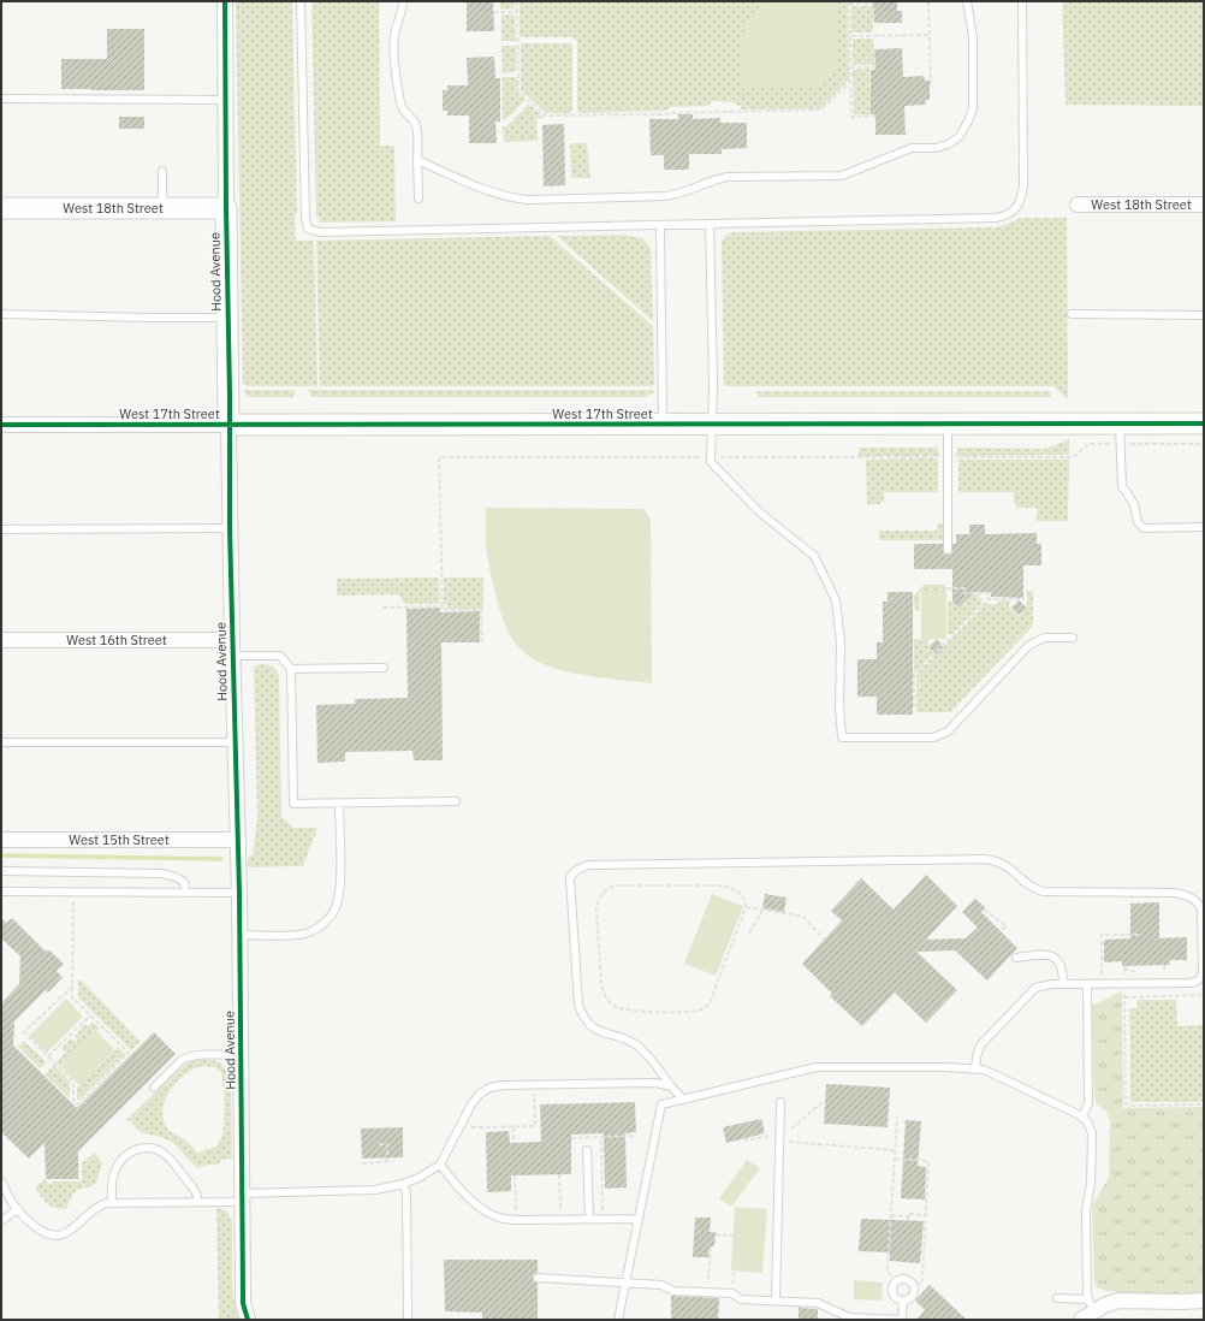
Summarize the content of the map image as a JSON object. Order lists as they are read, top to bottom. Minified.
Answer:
{"streets":{"street":["West 18th Street","Hood Avenue","West 17th Street","West 16th Street","West 15th Street"]},"crossings":[["West 18th Street","Hood Avenue"],["Hood Avenue","West 17th Street"],["Hood Avenue","West 16th Street"],["Hood Avenue","West 15th Street"]]}
